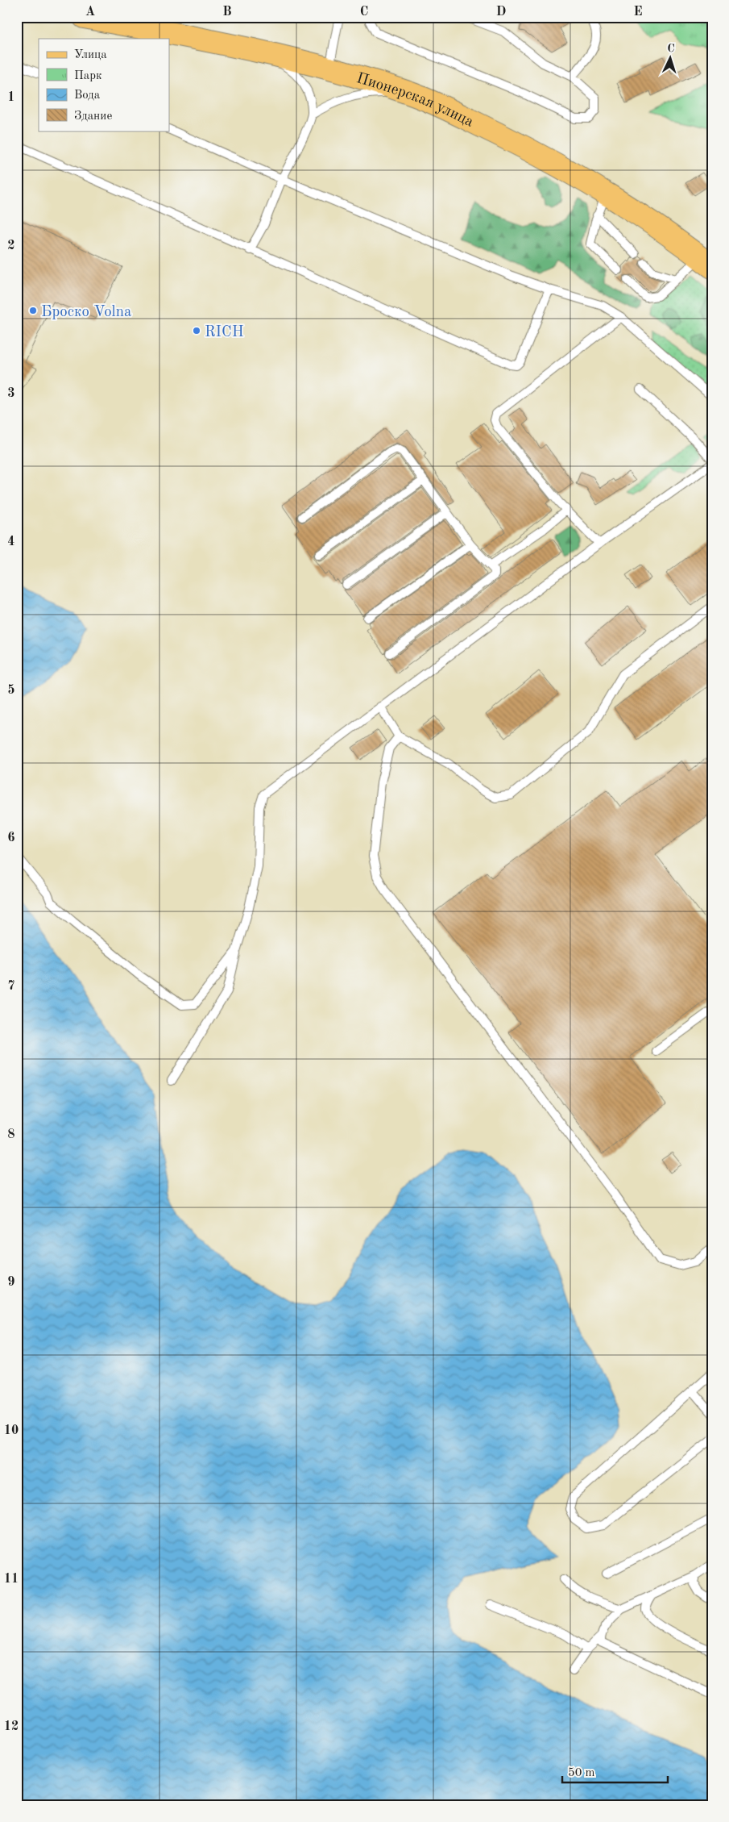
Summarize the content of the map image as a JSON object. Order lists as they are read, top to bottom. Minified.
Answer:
{"streets":{"main road":["Пионерская улица"]},"places":["Броско Volna","RICH"],"legend":["Улица","Парк","Вода","Здание"],"scale_bar":"50 m","north":"top","grid":{"columns":["A","B","C","D","E"],"rows":["1","2","3","4","5","6","7","8","9","10","11","12"]}}
